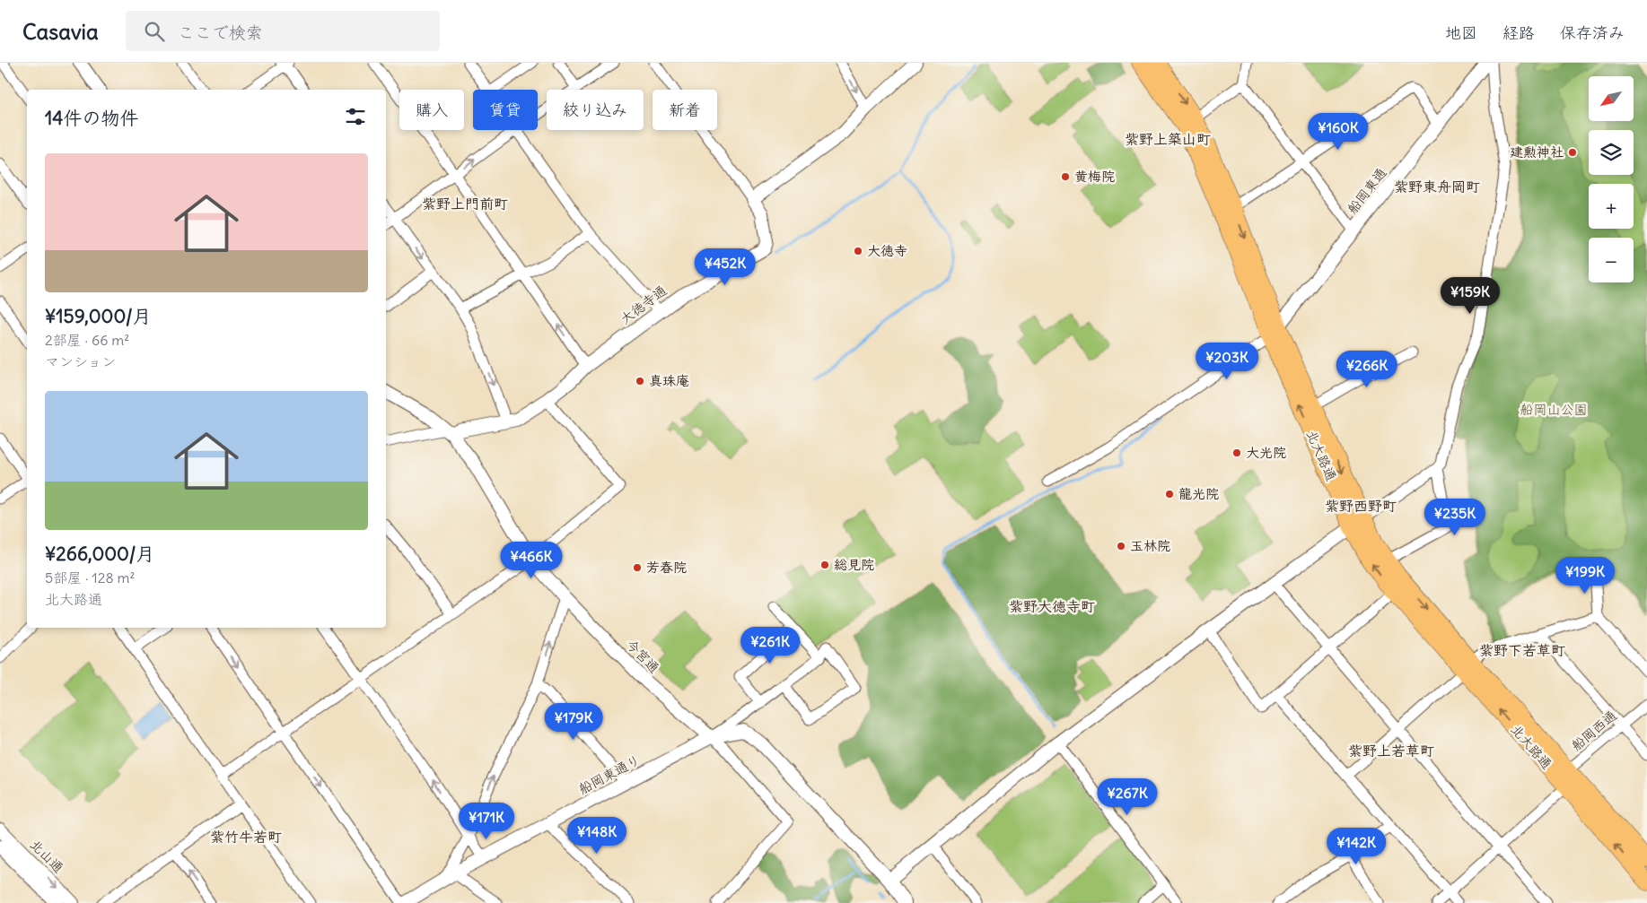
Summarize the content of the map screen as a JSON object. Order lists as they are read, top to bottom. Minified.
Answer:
{"streets":{"main road":["北大路通"],"street":["船岡東通","大徳寺通","今宮通","船岡西通","船岡東通り","北山通"]},"crossings":[["船岡東通","北大路通"],["大徳寺通","今宮通"],["北大路通","船岡西通"],["今宮通","船岡東通り"]],"districts":["紫野上築山町","紫野東舟岡町","紫野上門前町","紫野西野町","紫野大徳寺町","紫野下若草町","紫野上若草町","紫竹牛若町"],"parks":["船岡山公園"],"places":["建勲神社","黄梅院","大徳寺","真珠庵","大光院","龍光院","玉林院","総見院","芳春院"],"north":"bottom left","page":{"header":"Casavia","search":"ここで検索","nav":["地図","経路","保存済み"],"map_buttons":["+","−"],"chip":["購入","賃貸","絞り込み","新着"],"heading":"14件の物件","price":["¥160K","¥452K","¥159K","¥203K","¥266K","¥235K","¥466K","¥199K","¥261K","¥179K","¥267K","¥171K","¥148K","¥142K"],"list":[{"name":"¥159,000/月","note":"2部屋 · 66 m² · マンション"},{"name":"¥266,000/月","note":"5部屋 · 128 m² · 北大路通"}]}}
